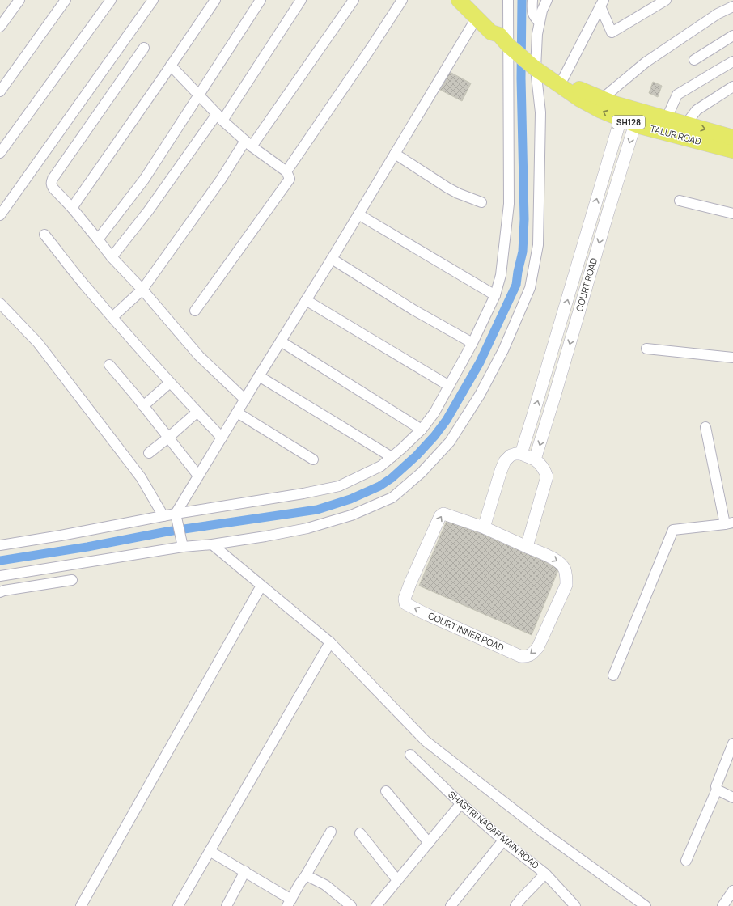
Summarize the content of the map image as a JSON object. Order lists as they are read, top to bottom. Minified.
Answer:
{"streets":{"main road":["SH128","TALUR ROAD"],"street":["COURT ROAD","COURT INNER ROAD","SHASTRI NAGAR MAIN ROAD"]},"crossings":[["TALUR ROAD","COURT ROAD"]]}
